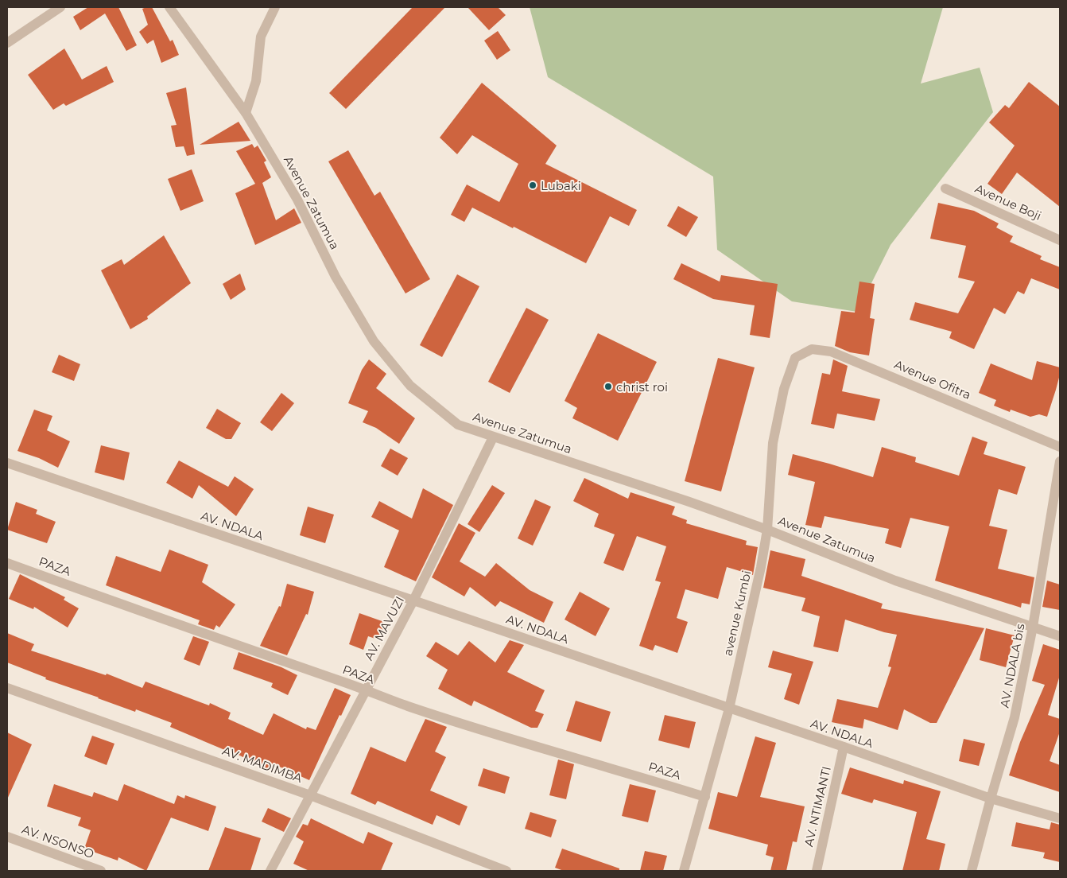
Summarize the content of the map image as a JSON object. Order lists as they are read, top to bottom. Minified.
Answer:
{"streets":{"street":["Avenue Boji","Avenue Zatumua","Avenue Ofitra","AV. NDALA","PAZA","avenue Kumbi","AV. MAVUZI","AV. NDALA bis","AV. MADIMBA","AV. NTIMANTI","AV. NSONSO"]},"crossings":[["Avenue Zatumua","avenue Kumbi"],["Avenue Zatumua","AV. MAVUZI"],["Avenue Zatumua","AV. NDALA bis"],["Avenue Ofitra","avenue Kumbi"],["AV. NDALA","avenue Kumbi"],["AV. NDALA","AV. MAVUZI"],["AV. NDALA","AV. NDALA bis"],["AV. NDALA","AV. NTIMANTI"],["PAZA","avenue Kumbi"],["PAZA","AV. MAVUZI"],["AV. MAVUZI","AV. MADIMBA"]],"places":["Lubaki","christ roi"]}
